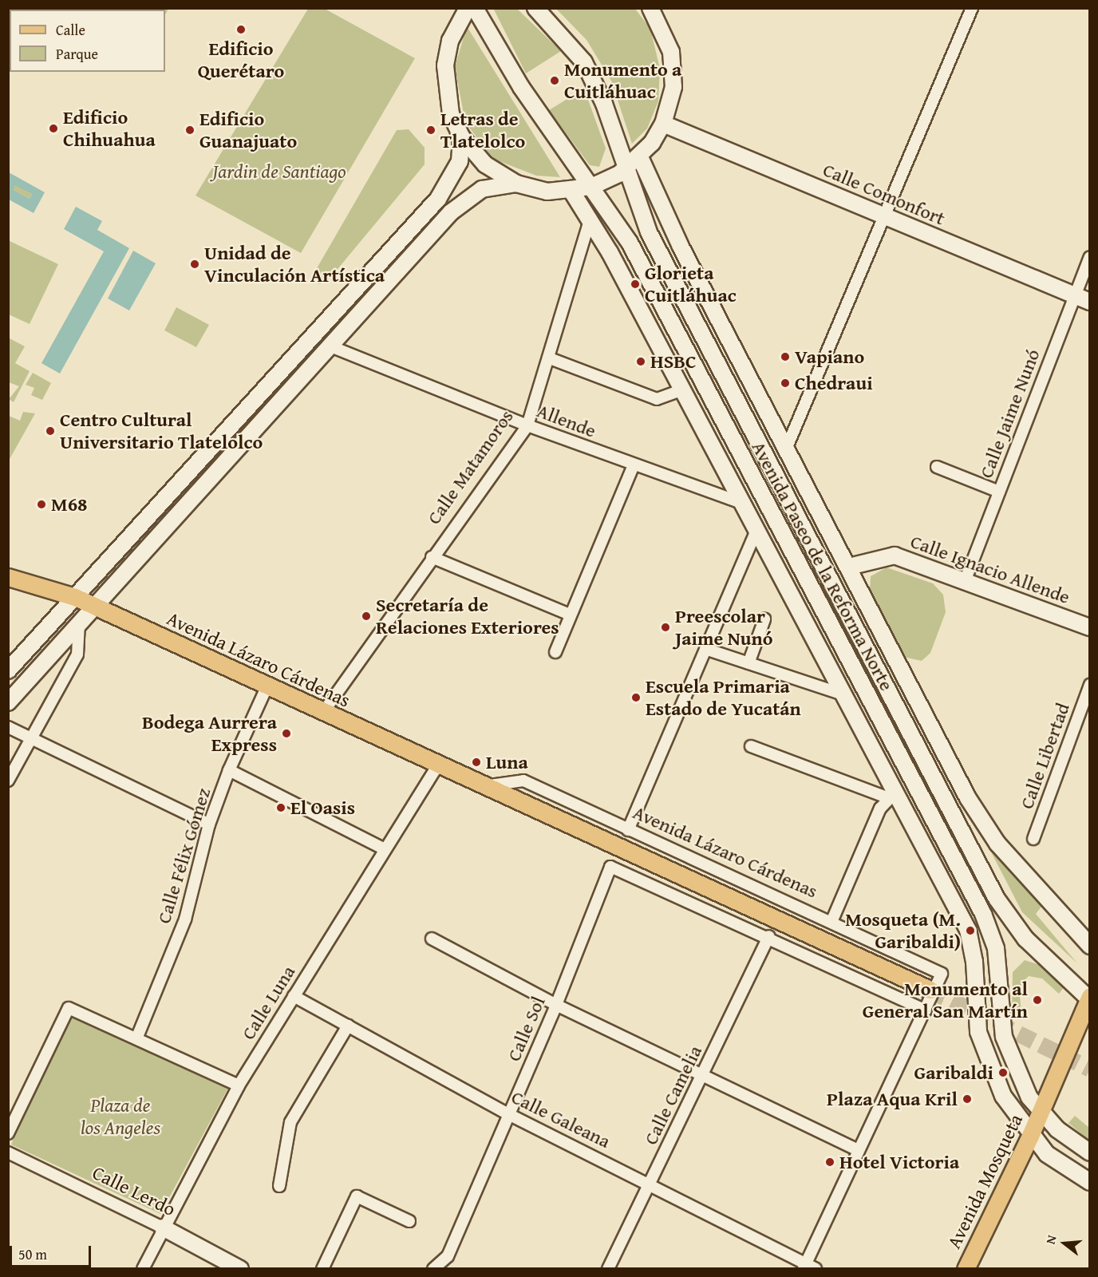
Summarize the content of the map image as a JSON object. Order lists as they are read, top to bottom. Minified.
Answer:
{"streets":{"main road":["Calle Comonfort","Avenida Paseo de la Reforma Norte","Calle Ignacio Allende","Avenida Lázaro Cárdenas","Avenida Mosqueta","Calle Lerdo"],"street":["Calle Jaime Nunó","Allende","Calle Matamoros","Calle Libertad","Calle Félix Gómez","Calle Luna","Calle Sol","Calle Camelia","Calle Galeana"]},"crossings":[["Calle Comonfort","Calle Jaime Nunó"],["Calle Jaime Nunó","Calle Ignacio Allende"],["Allende","Calle Matamoros"],["Calle Matamoros","Avenida Lázaro Cárdenas"],["Avenida Paseo de la Reforma Norte","Calle Ignacio Allende"],["Avenida Paseo de la Reforma Norte","Avenida Mosqueta"],["Avenida Lázaro Cárdenas","Calle Félix Gómez"],["Avenida Lázaro Cárdenas","Calle Luna"],["Calle Luna","Calle Galeana"],["Calle Luna","Calle Lerdo"],["Calle Sol","Calle Camelia"],["Calle Sol","Calle Galeana"],["Calle Camelia","Calle Galeana"]],"parks":["Jardin de Santiago","Plaza de los Angeles"],"places":["Edificio Querétaro","Monumento a Cuitláhuac","Edificio Chihuahua","Edificio Guanajuato","Letras de Tlatelolco","Unidad de Vinculación Artística","Glorieta Cuitláhuac","Vapiano","HSBC","Chedraui","Centro Cultural Universitario Tlatelolco","M68","Secretaría de Relaciones Exteriores","Preescolar Jaime Nunó","Escuela Primaria Estado de Yucatán","Bodega Aurrera Express","Luna","El Oasis","Mosqueta (M. Garibaldi)","Monumento al General San Martín","Garibaldi","Plaza Aqua Kril","Hotel Victoria"],"legend":["Calle","Parque"],"scale_bar":"50 m","north":"left"}
